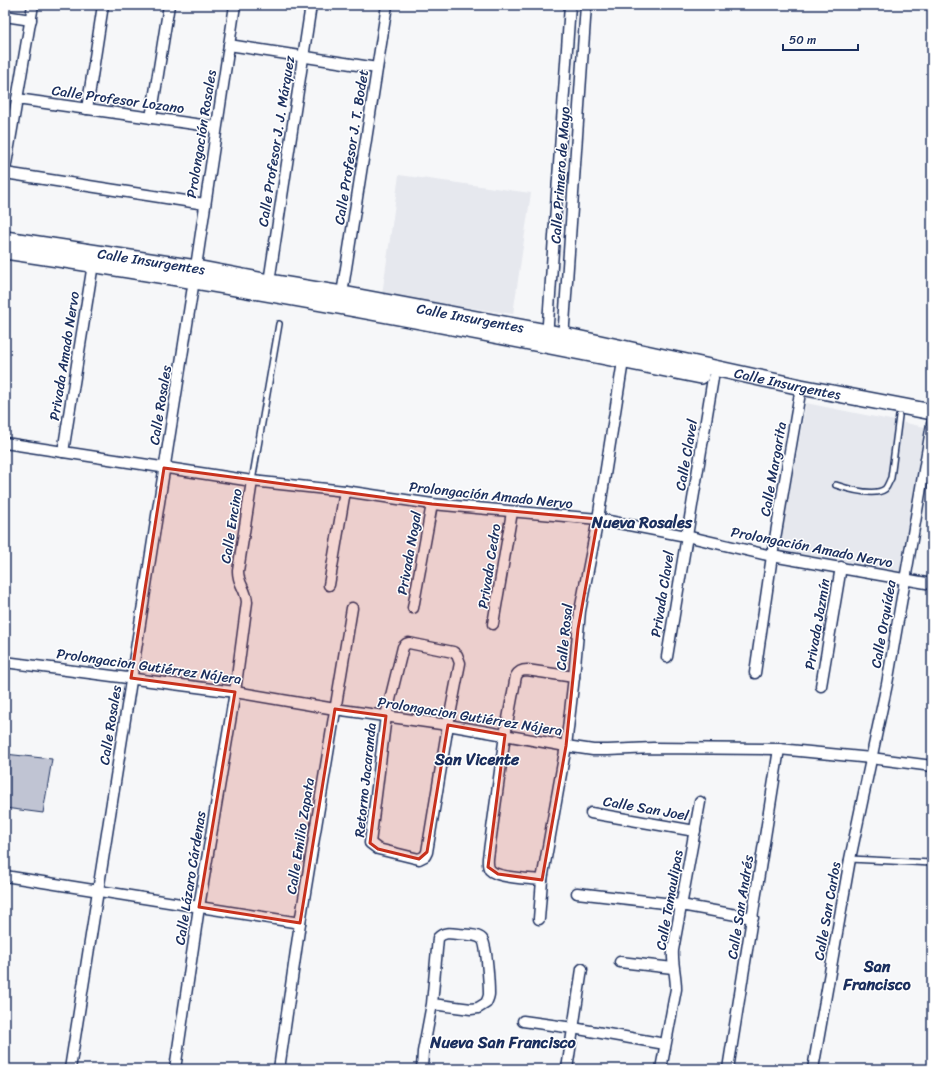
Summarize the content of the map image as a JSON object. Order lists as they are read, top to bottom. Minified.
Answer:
{"streets":{"main road":["Calle Insurgentes"],"street":["Calle Profesor Lozano","Prolongación Rosales","Calle Profesor J. J. Márquez","Calle Profesor J. T. Bodet","Calle Primero de Mayo","Privada Amado Nervo","Calle Rosales","Calle Clavel","Calle Margarita","Prolongación Amado Nervo","Calle Encino","Privada Nogal","Privada Cedro","Privada Clavel","Privada Jazmín","Calle Orquídea","Calle Rosal","Prolongacion Gutiérrez Nájera","Retorno Jacaranda","Calle San Joel","Calle Emilio Zapata","Calle Lázaro Cárdenas","Calle Tamaulipas","Calle San Andrés","Calle San Carlos"]},"crossings":[["Calle Profesor Lozano","Prolongación Rosales"],["Prolongación Rosales","Calle Insurgentes"],["Prolongación Rosales","Calle Rosales"],["Calle Profesor J. J. Márquez","Calle Insurgentes"],["Calle Profesor J. T. Bodet","Calle Insurgentes"],["Calle Primero de Mayo","Calle Insurgentes"],["Calle Insurgentes","Privada Amado Nervo"],["Calle Insurgentes","Calle Rosales"],["Calle Insurgentes","Calle Clavel"],["Calle Insurgentes","Calle Margarita"],["Calle Insurgentes","Calle Orquídea"],["Calle Insurgentes","Calle Rosal"],["Privada Amado Nervo","Prolongación Amado Nervo"],["Calle Rosales","Prolongación Amado Nervo"],["Calle Rosales","Prolongacion Gutiérrez Nájera"],["Calle Clavel","Prolongación Amado Nervo"],["Calle Clavel","Privada Clavel"],["Calle Margarita","Prolongación Amado Nervo"],["Prolongación Amado Nervo","Calle Encino"],["Prolongación Amado Nervo","Privada Nogal"],["Prolongación Amado Nervo","Privada Cedro"],["Prolongación Amado Nervo","Privada Clavel"],["Prolongación Amado Nervo","Privada Jazmín"],["Prolongación Amado Nervo","Calle Orquídea"],["Prolongación Amado Nervo","Calle Rosal"],["Calle Encino","Prolongacion Gutiérrez Nájera"],["Calle Encino","Calle Lázaro Cárdenas"],["Calle Orquídea","Prolongacion Gutiérrez Nájera"],["Calle Orquídea","Calle San Carlos"],["Calle Rosal","Prolongacion Gutiérrez Nájera"],["Prolongacion Gutiérrez Nájera","Retorno Jacaranda"],["Prolongacion Gutiérrez Nájera","Calle Emilio Zapata"],["Prolongacion Gutiérrez Nájera","Calle Lázaro Cárdenas"],["Prolongacion Gutiérrez Nájera","Calle San Andrés"],["Prolongacion Gutiérrez Nájera","Calle San Carlos"],["Calle San Joel","Calle Tamaulipas"]],"districts":["Nueva Rosales","San Vicente","San Francisco","Nueva San Francisco"],"scale_bar":"50 m"}
